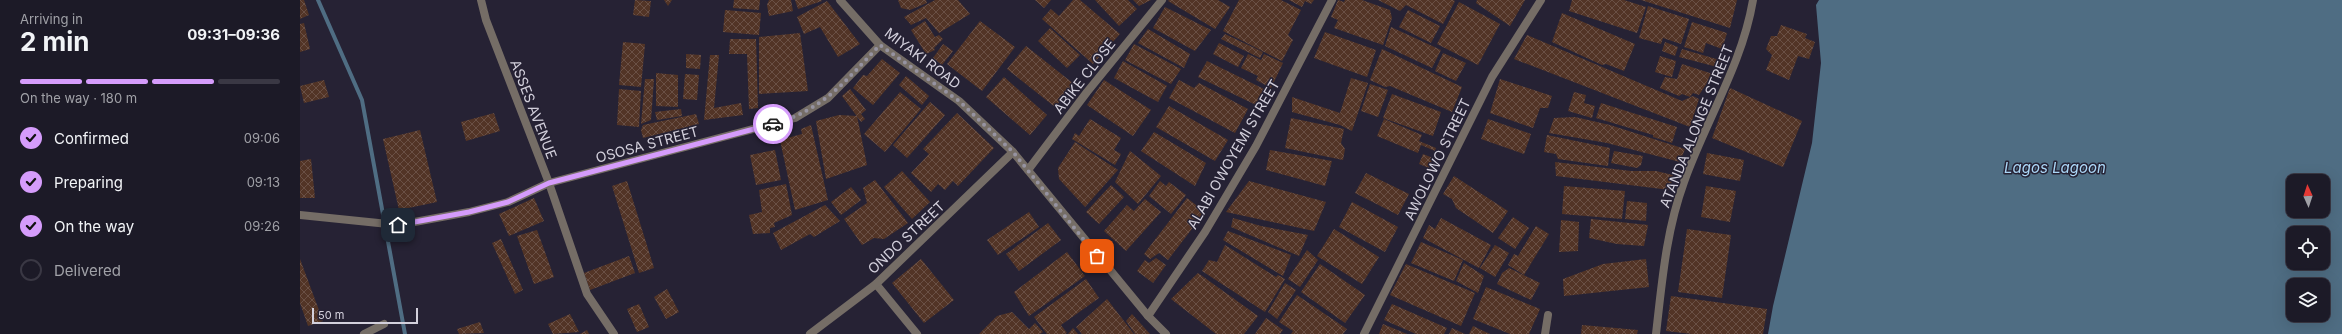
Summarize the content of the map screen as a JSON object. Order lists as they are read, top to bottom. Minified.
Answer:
{"streets":{"street":["MIYAKI ROAD","ABIKE CLOSE","ASSES AVENUE","ATANDA ALONGE STREET","OSOSA STREET","ALABI OWOYEMI STREET","AWOLOWO STREET","ONDO STREET"]},"crossings":[["MIYAKI ROAD","ABIKE CLOSE"],["MIYAKI ROAD","OSOSA STREET"],["MIYAKI ROAD","ALABI OWOYEMI STREET"],["MIYAKI ROAD","ONDO STREET"],["ASSES AVENUE","OSOSA STREET"]],"water":["Lagos Lagoon"],"scale_bar":"50 m","north":"top","page":{"heading":["2 min","Arriving in","09:31–09:36"],"bar":"On the way · 180 m","list":[["Confirmed","09:06"],["Preparing","09:13"],["On the way","09:26"],"Delivered"],"scale":"50 m"}}
